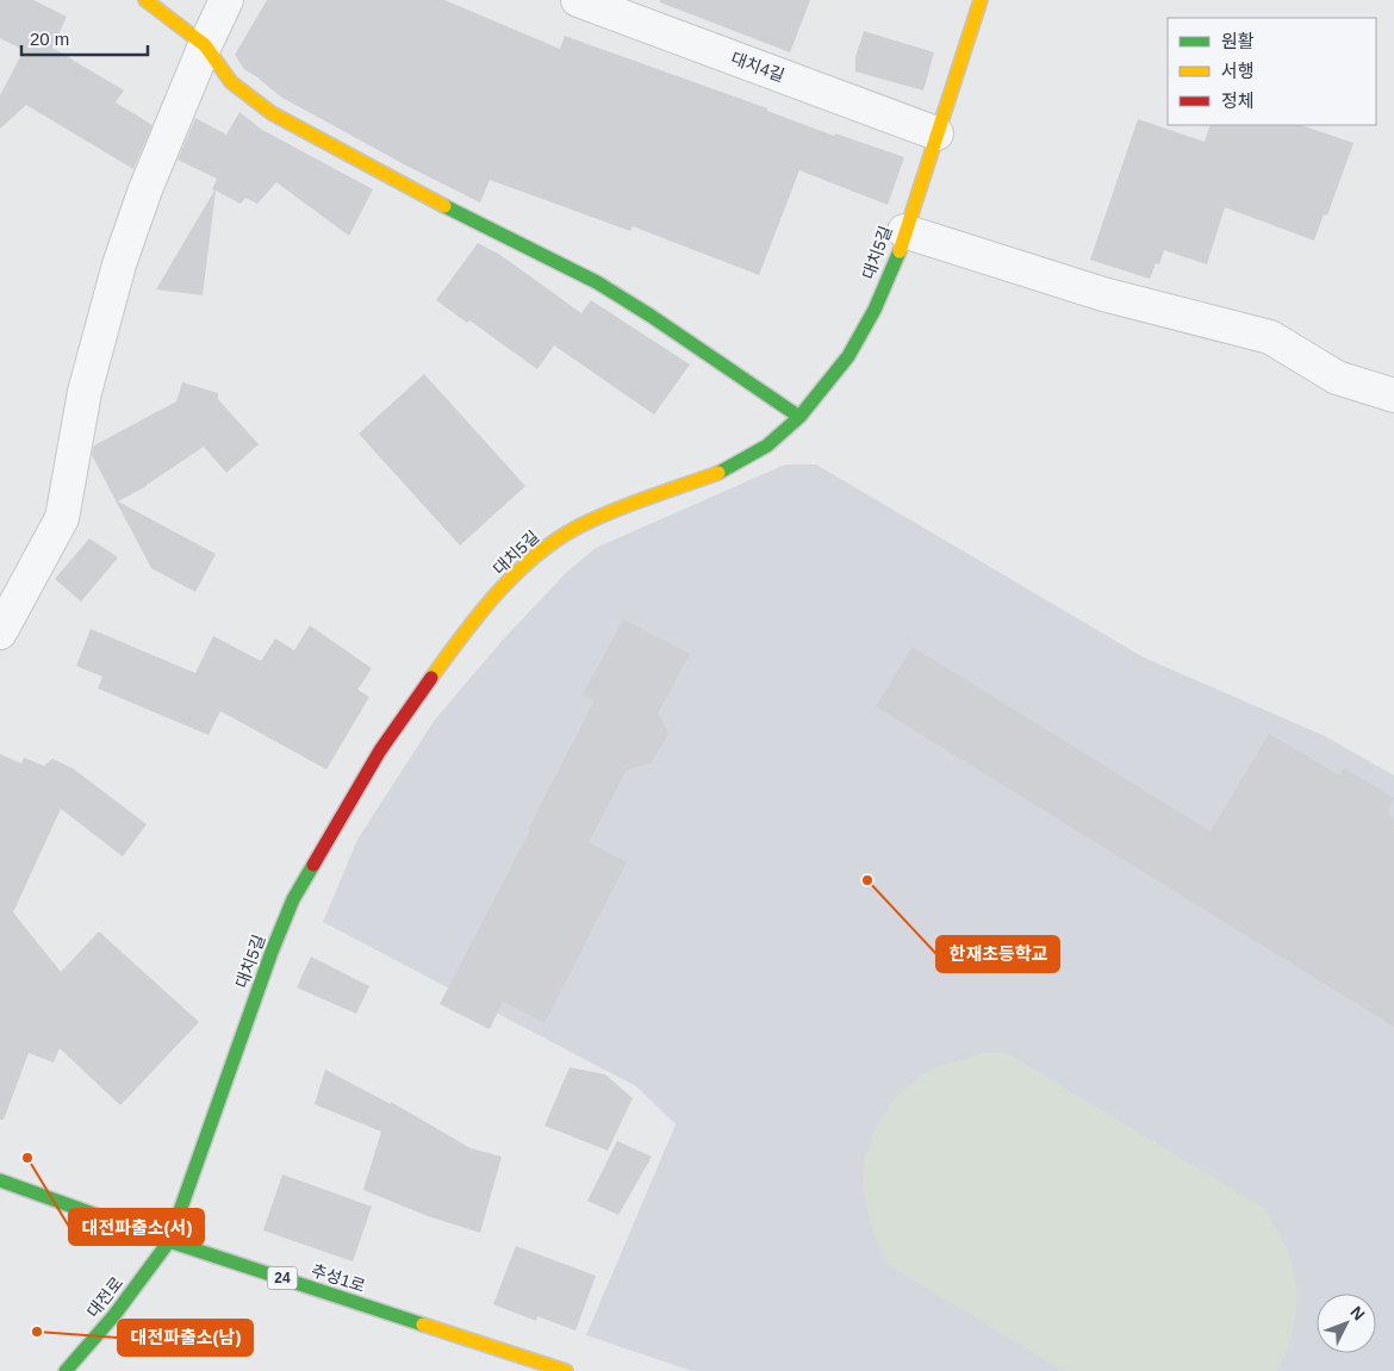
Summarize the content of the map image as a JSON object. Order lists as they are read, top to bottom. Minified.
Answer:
{"streets":{"street":["대치4길","대치5길","24","추성1로","대전로"]},"crossings":[["대치4길","대치5길"],["대치5길","추성1로"],["대치5길","대전로"],["추성1로","대전로"]],"places":["한재초등학교","대전파출소(서)","대전파출소(남)"],"legend":["원활","서행","정체"],"scale_bar":"20 m","north":"top right"}
